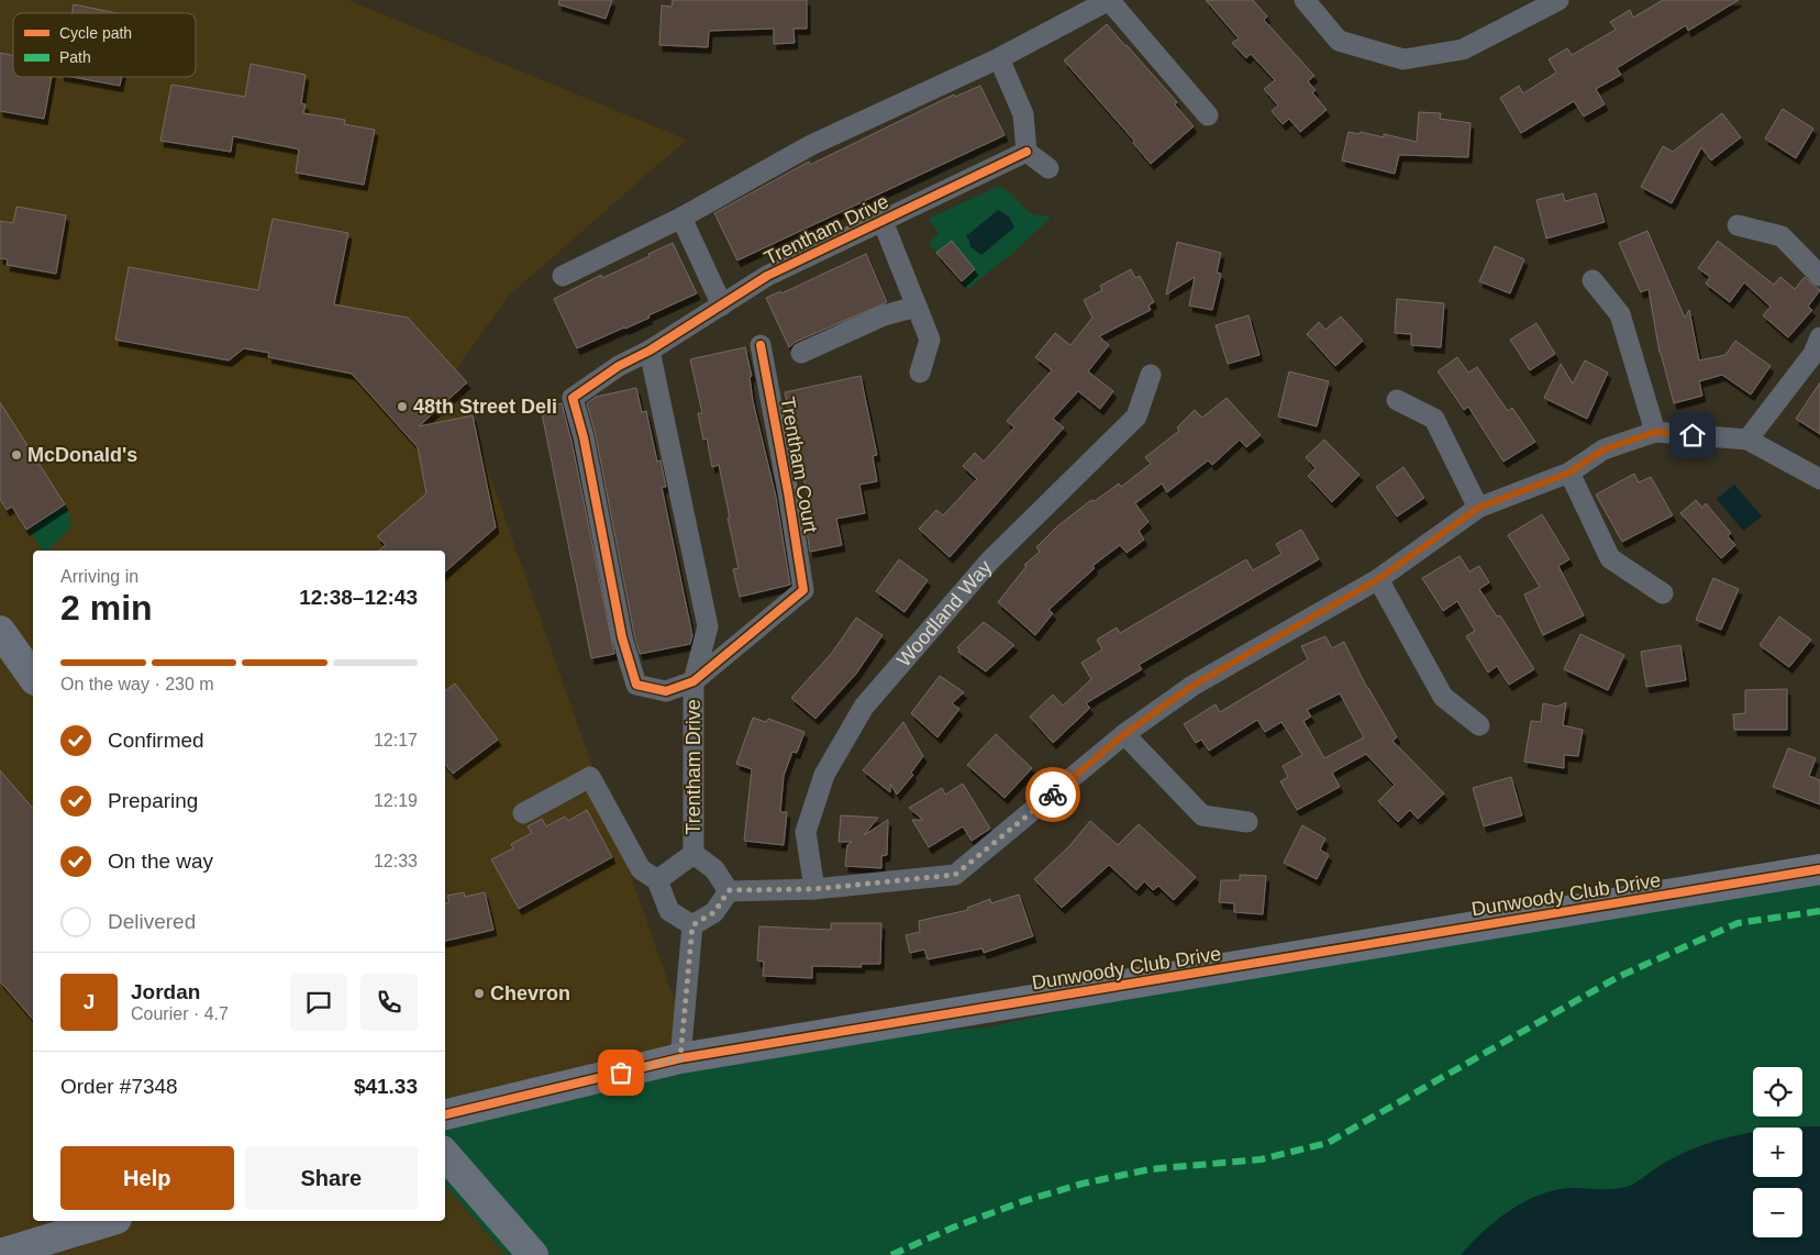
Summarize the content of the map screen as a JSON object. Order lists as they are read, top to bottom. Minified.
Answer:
{"streets":{"street":["Trentham Drive","Trentham Court","Woodland Way","Dunwoody Club Drive"]},"crossings":[["Trentham Drive","Trentham Court"]],"places":["48th Street Deli","McDonald's","Chevron"],"legend":["Cycle path","Path"],"page":{"heading":["2 min","Arriving in","12:38–12:43"],"panel":["Jordan","Courier · 4.7","Order #7348","$41.33"],"bar":"On the way · 230 m","list":[["Confirmed","12:17"],["Preparing","12:19"],["On the way","12:33"],"Delivered"],"round":"J","map_buttons":["+","−"],"buttons":["Help","Share"]}}
